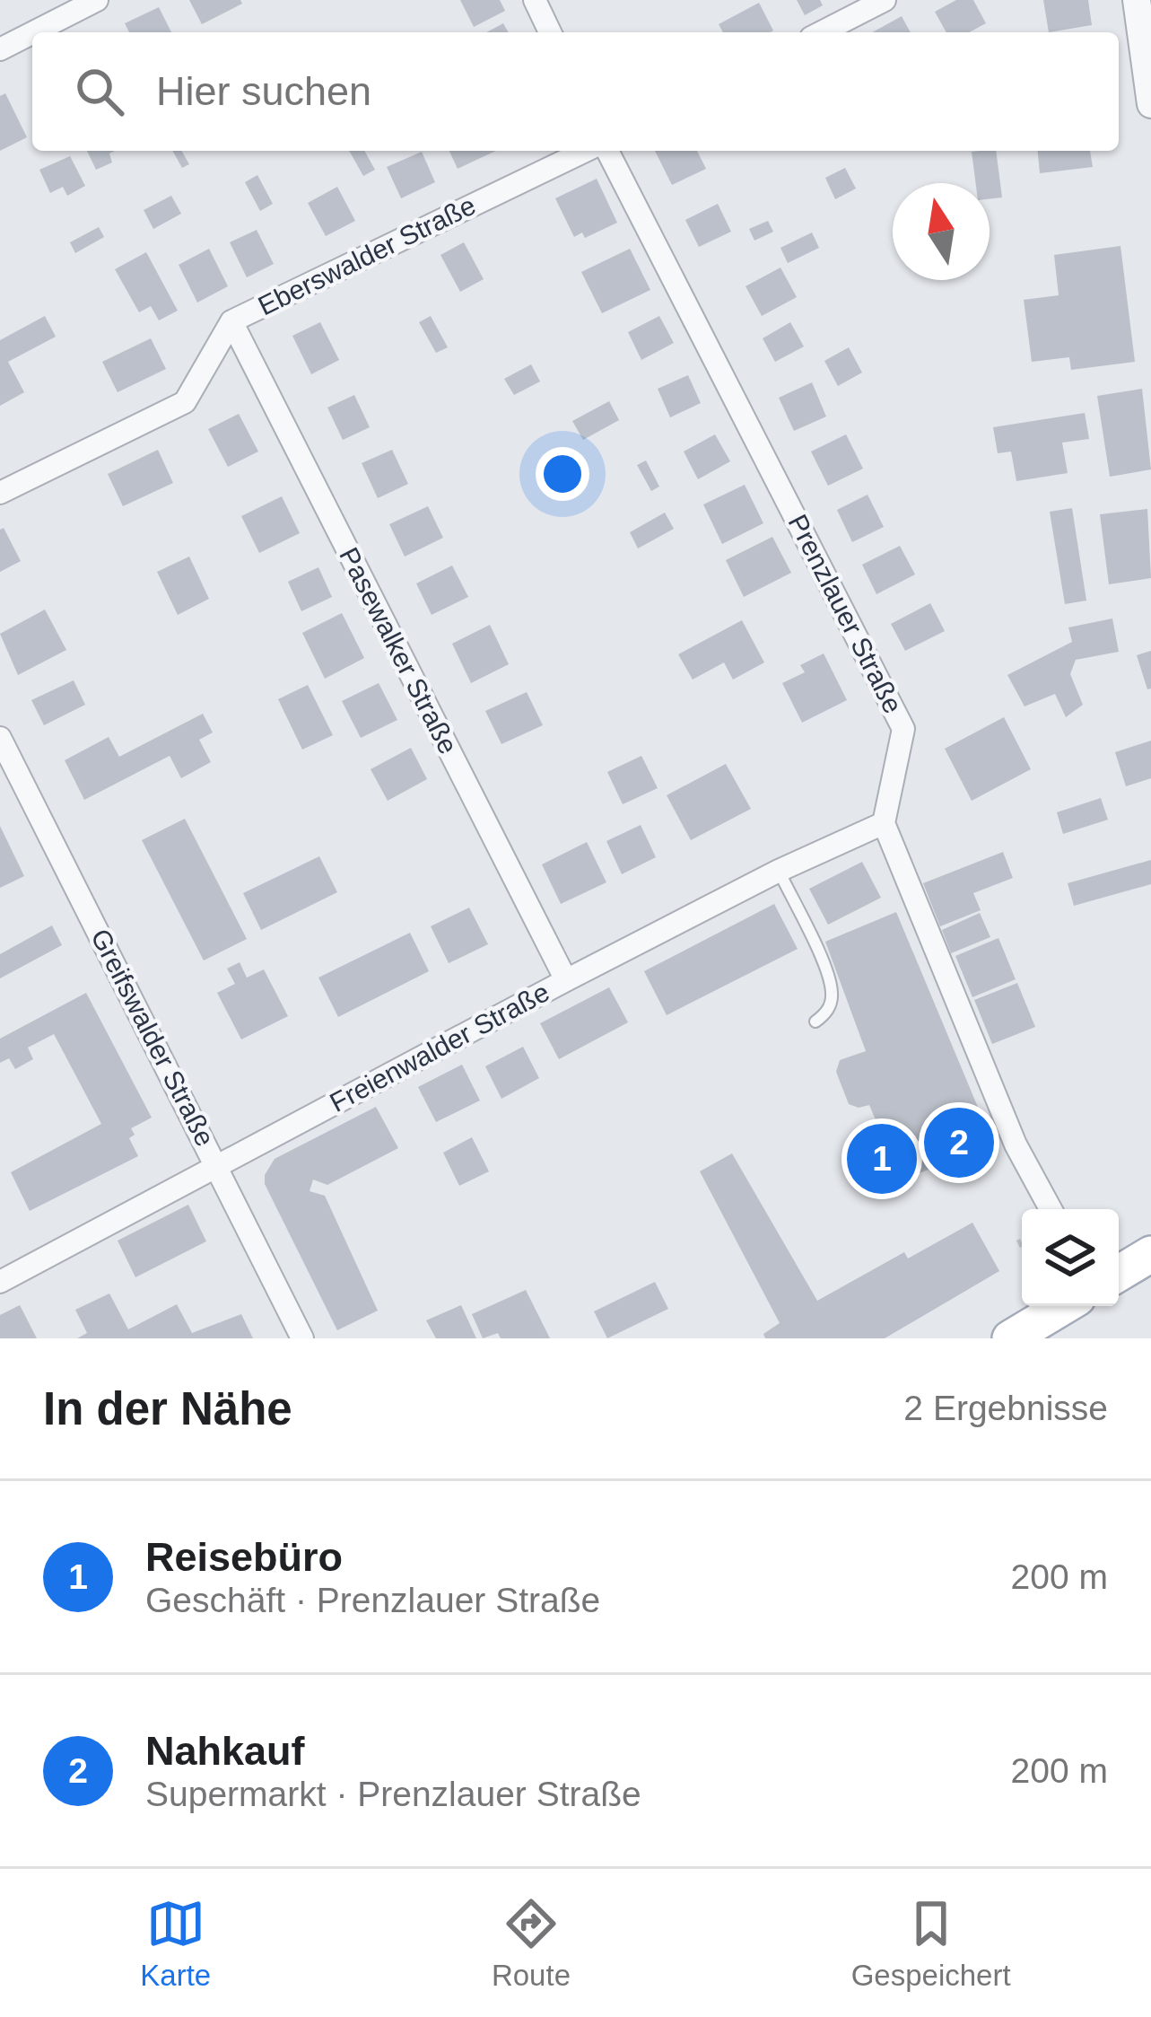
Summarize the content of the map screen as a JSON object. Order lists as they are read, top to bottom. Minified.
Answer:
{"streets":{"street":["Eberswalder Straße","Prenzlauer Straße","Pasewalker Straße","Greifswalder Straße","Freienwalder Straße"]},"crossings":[["Eberswalder Straße","Pasewalker Straße"],["Prenzlauer Straße","Freienwalder Straße"],["Pasewalker Straße","Freienwalder Straße"],["Greifswalder Straße","Freienwalder Straße"]],"north":"top","page":{"search":"Hier suchen","pins":["2","1"],"heading":["In der Nähe","2 Ergebnisse"],"list":[{"mark":"1","name":"Reisebüro","note":"Geschäft · Prenzlauer Straße","value":"200 m"},{"mark":"2","name":"Nahkauf","note":"Supermarkt · Prenzlauer Straße","value":"200 m"}],"nav":["Karte","Route","Gespeichert"]}}
